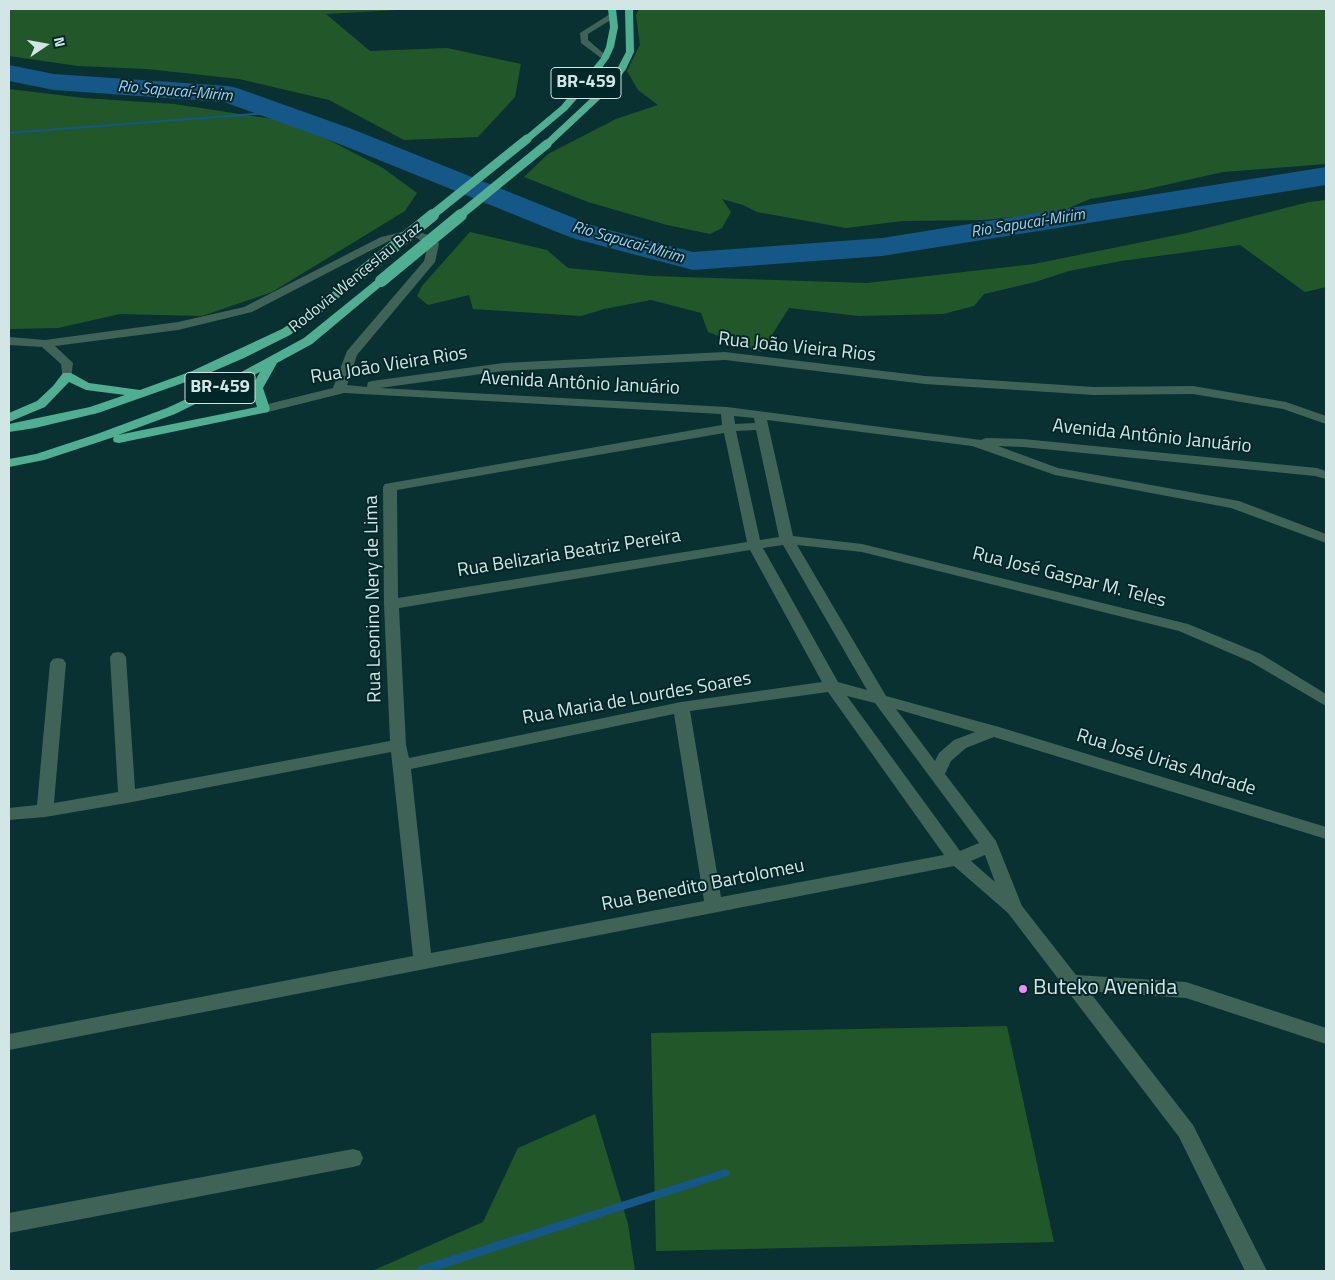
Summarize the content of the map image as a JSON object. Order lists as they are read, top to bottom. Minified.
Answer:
{"streets":{"highway":["BR-459","Rodovia Wenceslau Braz"],"street":["Rua João Vieira Rios","Avenida Antônio Januário","Rua Belizaria Beatriz Pereira","Rua José Gaspar M. Teles","Rua Leonino Nery de Lima","Rua Maria de Lourdes Soares","Rua José Urias Andrade","Rua Benedito Bartolomeu"]},"crossings":[["BR-459","Rodovia Wenceslau Braz"],["Rua João Vieira Rios","Avenida Antônio Januário"],["Avenida Antônio Januário","Rua Leonino Nery de Lima"],["Rua Belizaria Beatriz Pereira","Rua José Gaspar M. Teles"],["Rua Belizaria Beatriz Pereira","Rua Leonino Nery de Lima"],["Rua Leonino Nery de Lima","Rua Maria de Lourdes Soares"],["Rua Leonino Nery de Lima","Rua Benedito Bartolomeu"],["Rua Maria de Lourdes Soares","Rua José Urias Andrade"]],"water":["Rio Sapucaí-Mirim"],"places":["Buteko Avenida"],"north":"right"}
